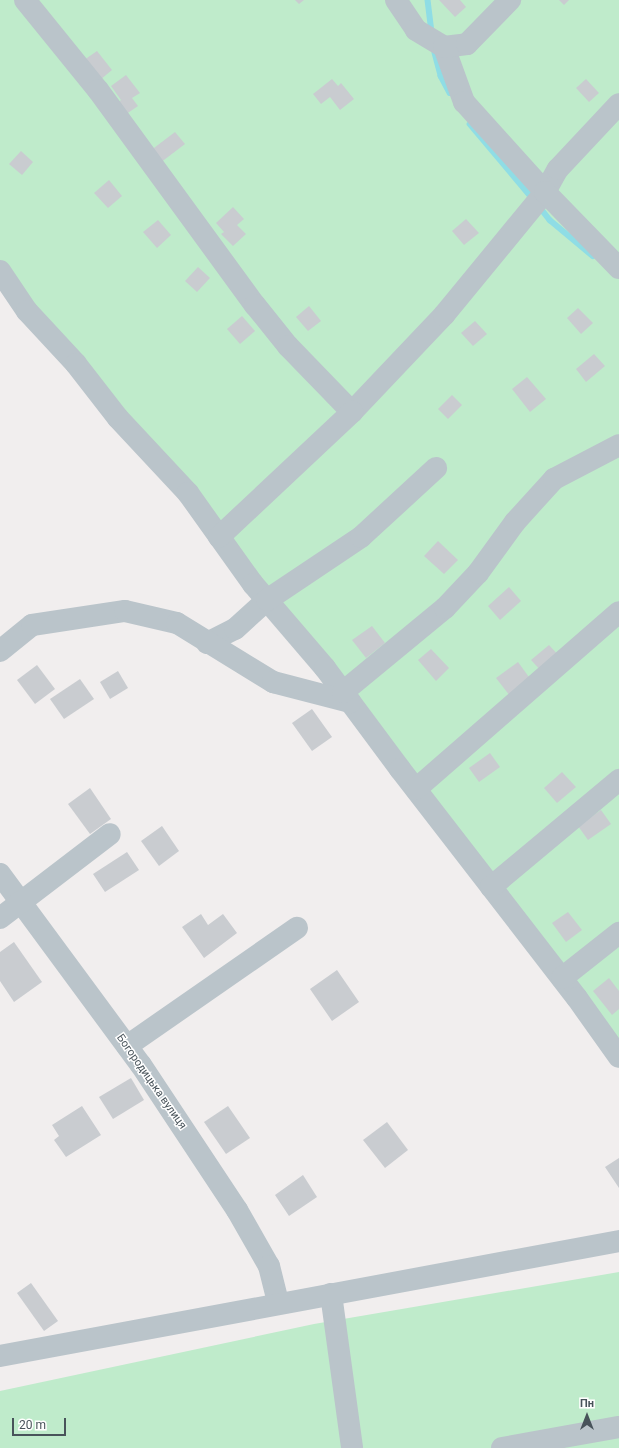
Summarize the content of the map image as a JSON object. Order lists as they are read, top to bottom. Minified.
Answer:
{"streets":{"street":["Богородицька вулиця"]},"scale_bar":"20 m","north":"top"}
